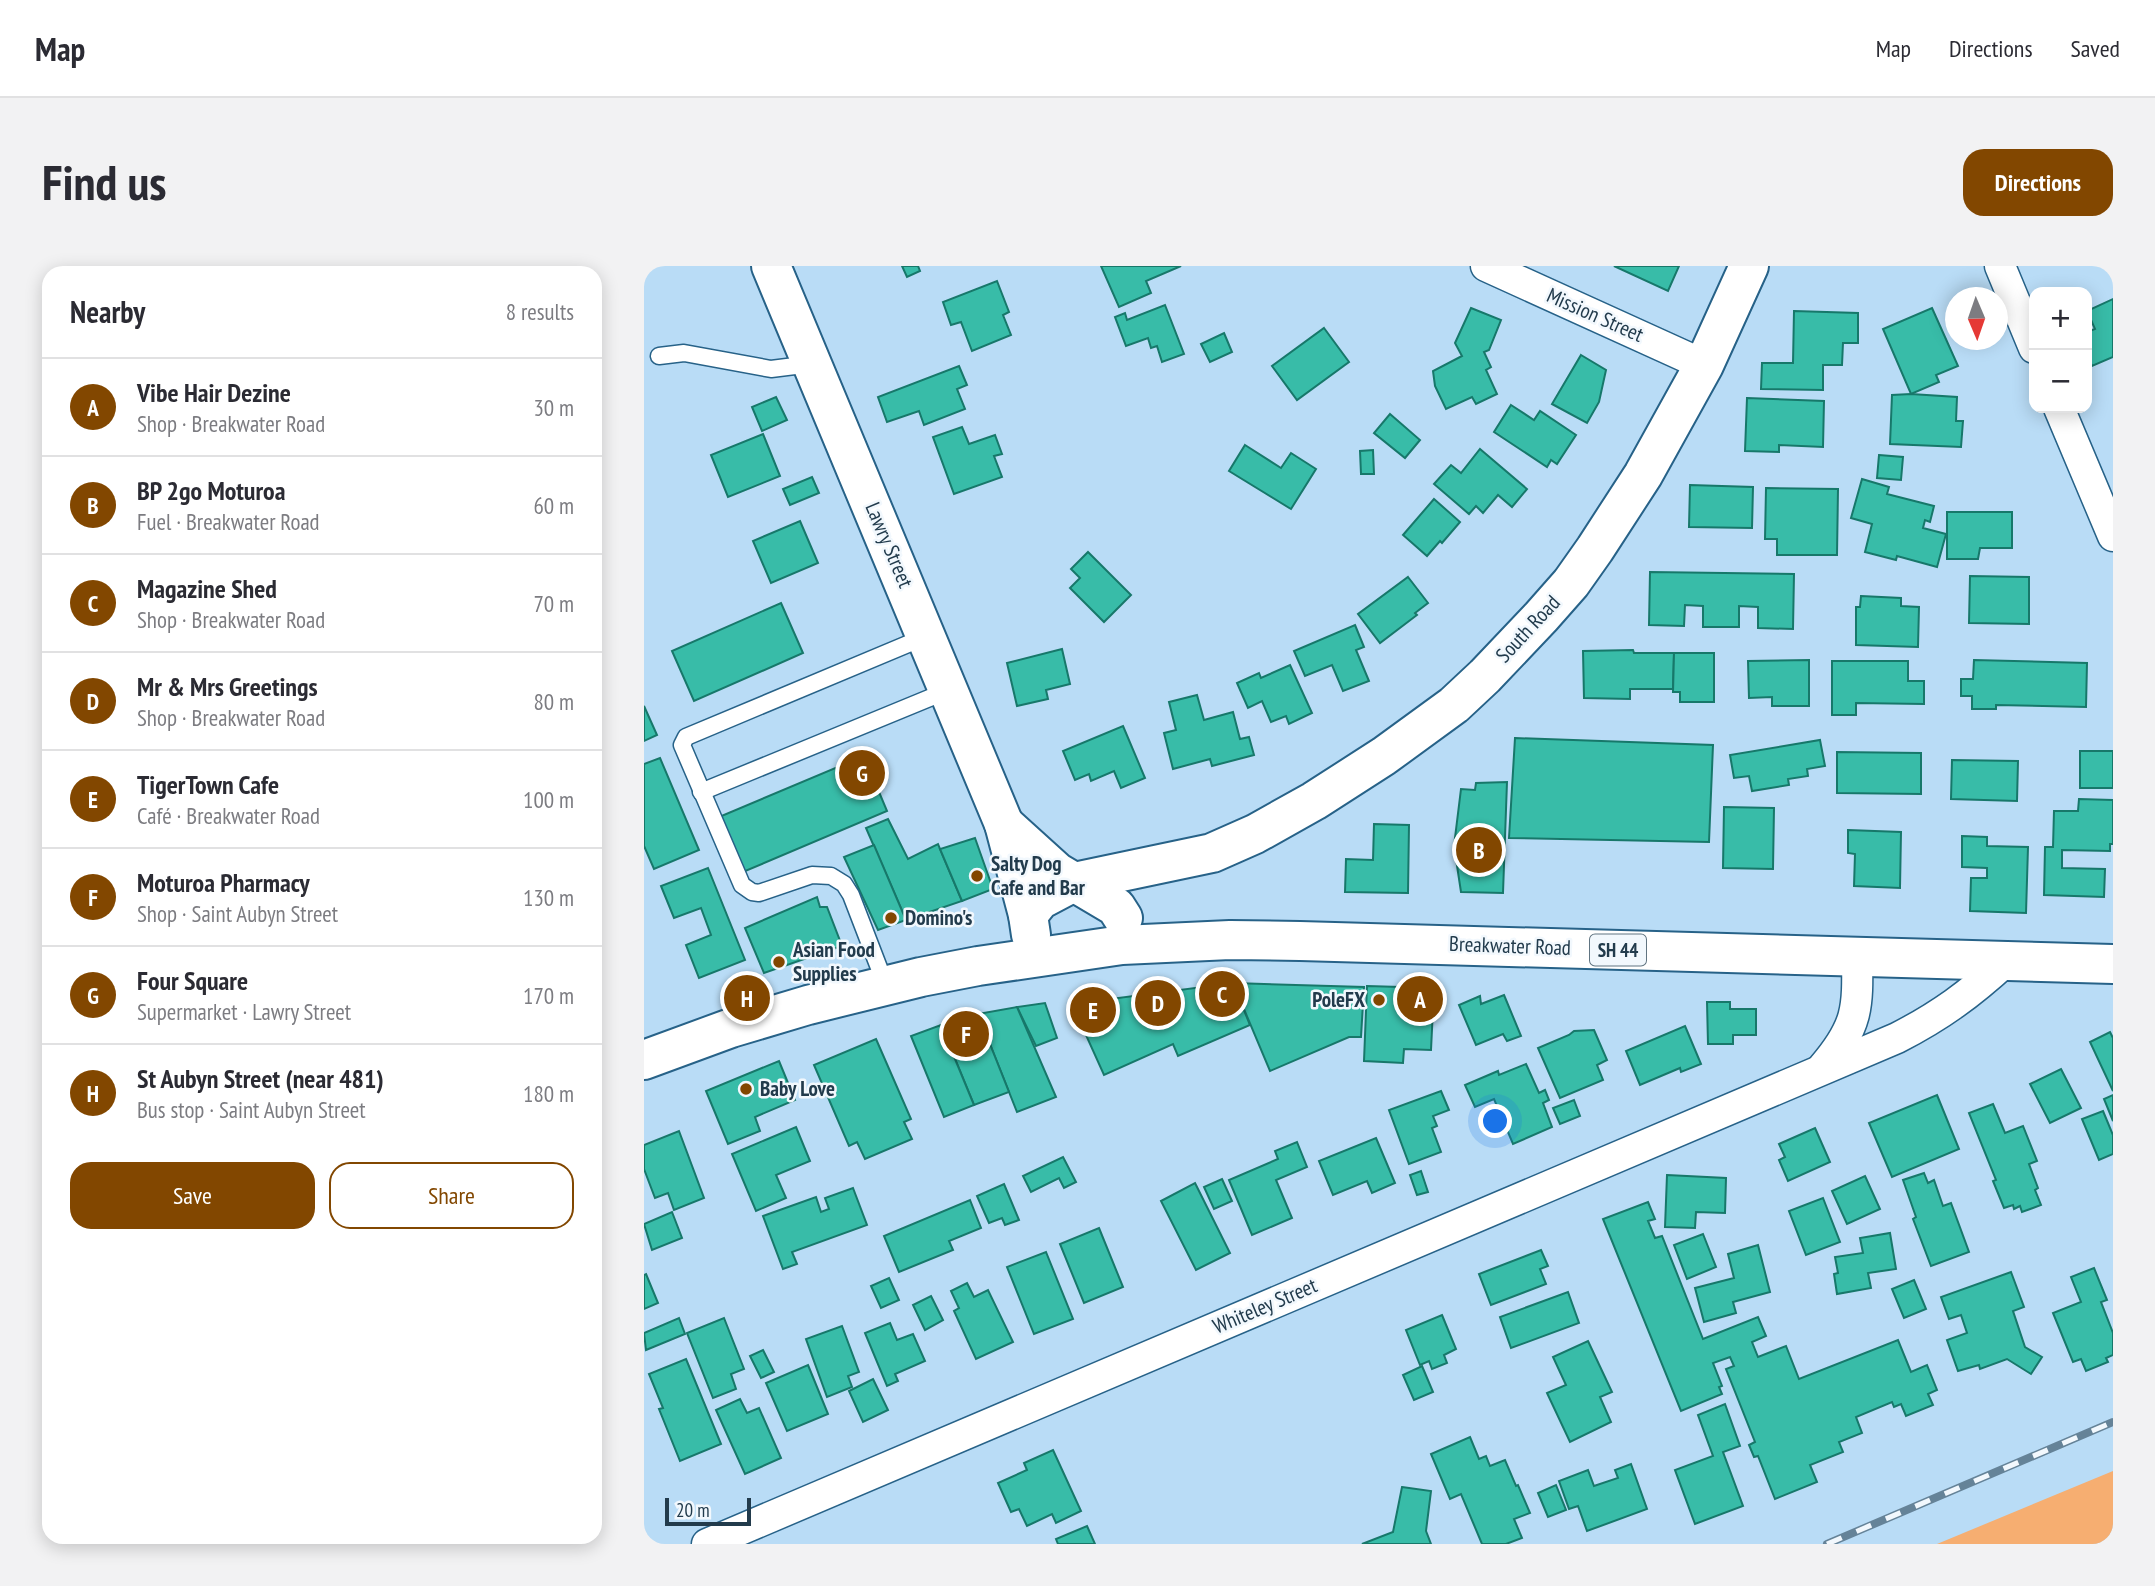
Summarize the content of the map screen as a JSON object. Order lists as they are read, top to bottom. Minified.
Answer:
{"streets":{"main road":["Lawry Street","South Road","Breakwater Road","SH 44"],"street":["Mission Street","Whiteley Street"]},"crossings":[["Mission Street","South Road"],["Lawry Street","South Road"],["Lawry Street","Breakwater Road"],["Lawry Street","SH 44"],["South Road","Breakwater Road"],["Breakwater Road","SH 44"],["Breakwater Road","Whiteley Street"]],"places":["Salty Dog Cafe and Bar","Domino's","Asian Food Supplies","PoleFX","Baby Love"],"scale_bar":"20 m","north":"bottom","page":{"header":"Map","nav":["Map","Directions","Saved"],"buttons":["Directions",["Save","Share"]],"title":"Find us","heading":["Nearby","8 results"],"map_buttons":["+","−"],"list":[{"mark":"A","name":"Vibe Hair Dezine","note":"Shop · Breakwater Road","value":"30 m"},{"mark":"B","name":"BP 2go Moturoa","note":"Fuel · Breakwater Road","value":"60 m"},{"mark":"C","name":"Magazine Shed","note":"Shop · Breakwater Road","value":"70 m"},{"mark":"D","name":"Mr & Mrs Greetings","note":"Shop · Breakwater Road","value":"80 m"},{"mark":"E","name":"TigerTown Cafe","note":"Café · Breakwater Road","value":"100 m"},{"mark":"F","name":"Moturoa Pharmacy","note":"Shop · Saint Aubyn Street","value":"130 m"},{"mark":"G","name":"Four Square","note":"Supermarket · Lawry Street","value":"170 m"},{"mark":"H","name":"St Aubyn Street (near 481)","note":"Bus stop · Saint Aubyn Street","value":"180 m"}],"pins":["G","B","C","H","A","D","E","F"],"scale":"20 m"}}
